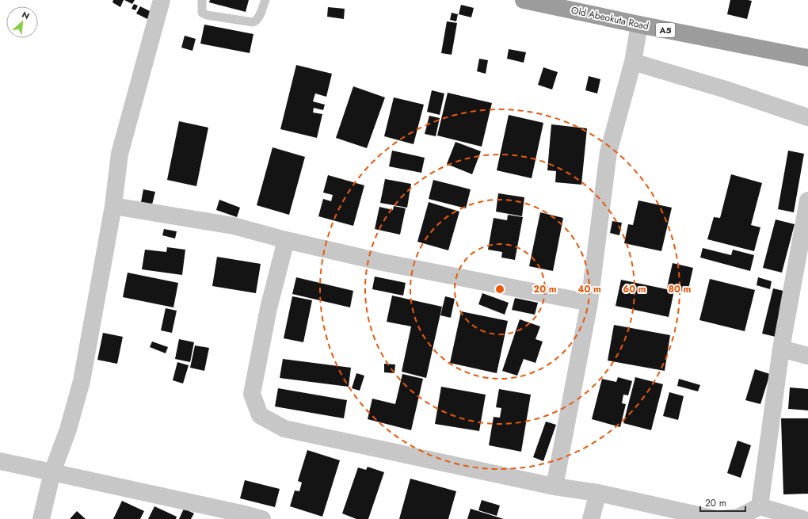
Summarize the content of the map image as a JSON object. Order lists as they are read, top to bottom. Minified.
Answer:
{"streets":{"highway":["Old Abeokuta Road","A5"]},"scale_bar":"20 m","north":"top right","rings":["20 m","40 m","60 m","80 m"]}
